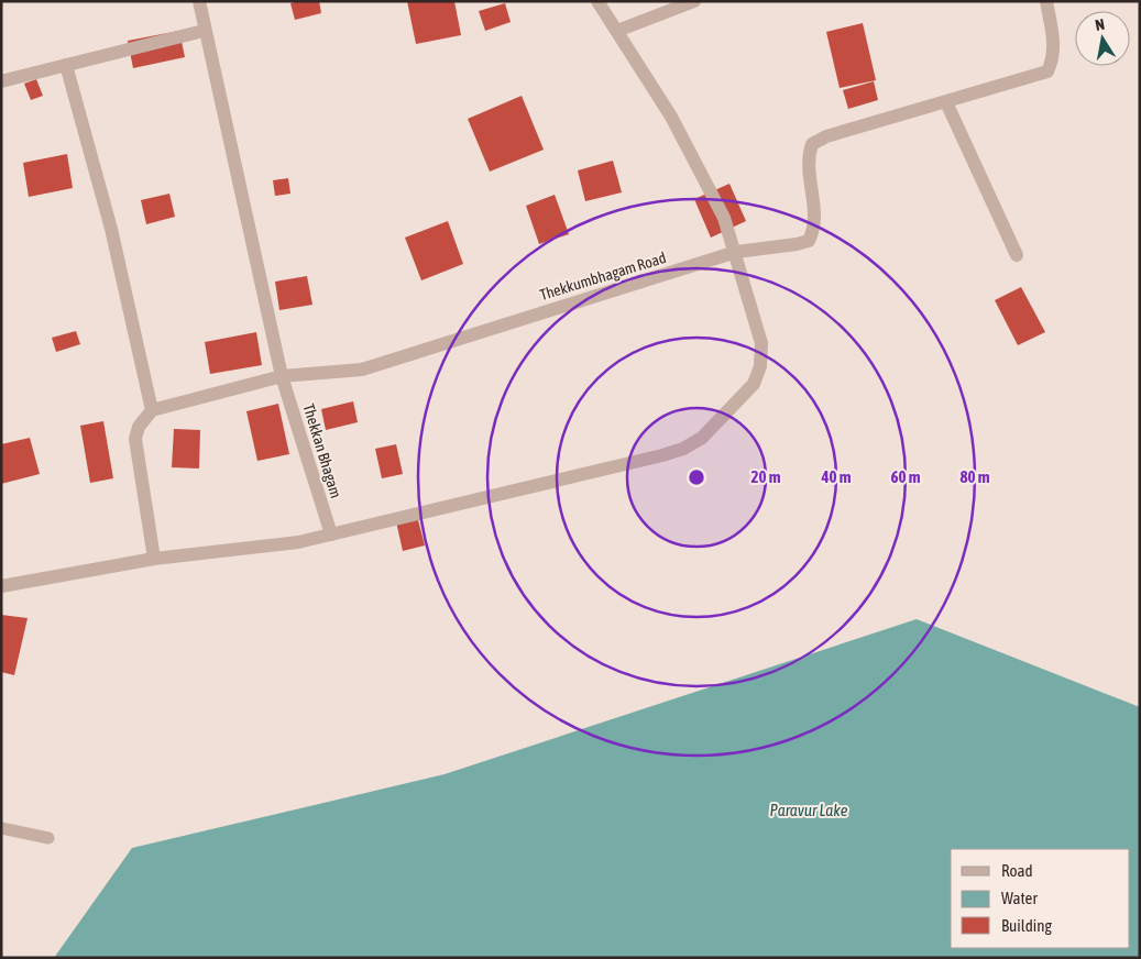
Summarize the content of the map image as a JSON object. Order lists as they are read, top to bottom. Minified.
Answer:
{"streets":{"street":["Thekkumbhagam Road","Thekkan Bhagam"]},"crossings":[["Thekkumbhagam Road","Thekkan Bhagam"]],"water":["Paravur Lake"],"legend":["Road","Water","Building"],"north":"top","rings":["20 m","40 m","60 m","80 m"]}
